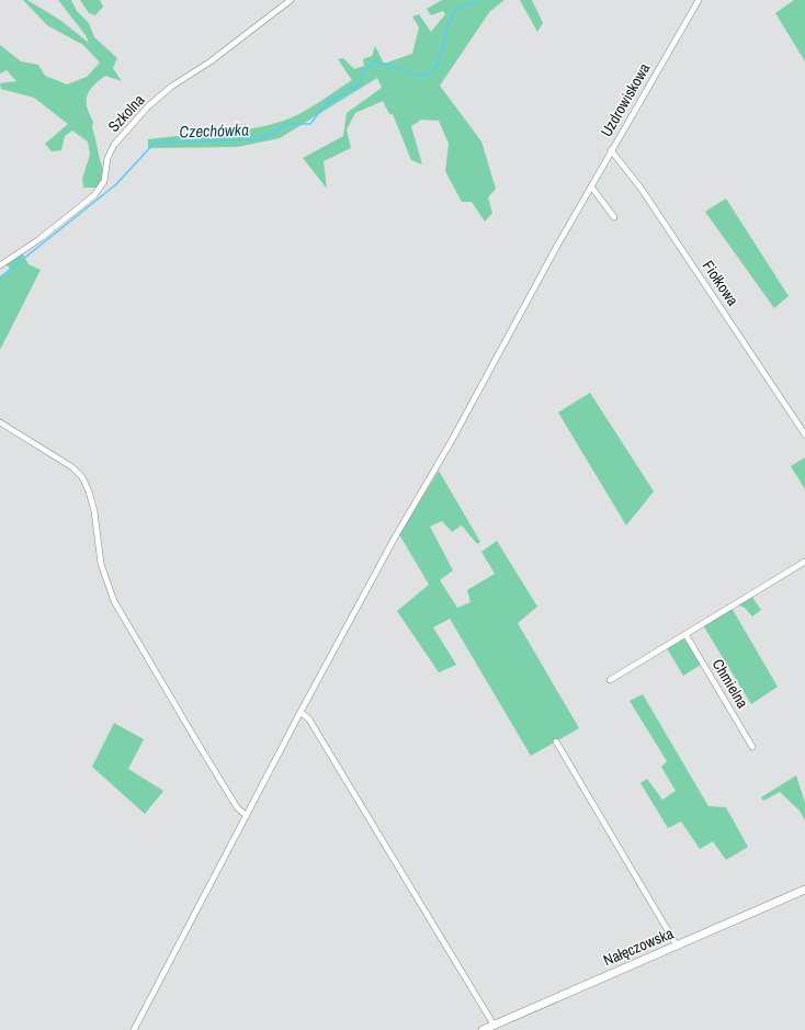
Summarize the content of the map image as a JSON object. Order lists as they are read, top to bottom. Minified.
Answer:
{"streets":{"main road":["Nałęczowska"],"street":["Uzdrowiskowa","Szkolna","Fiołkowa","Chmielna"]},"crossings":[["Uzdrowiskowa","Fiołkowa"]],"water":["Czechówka"]}
